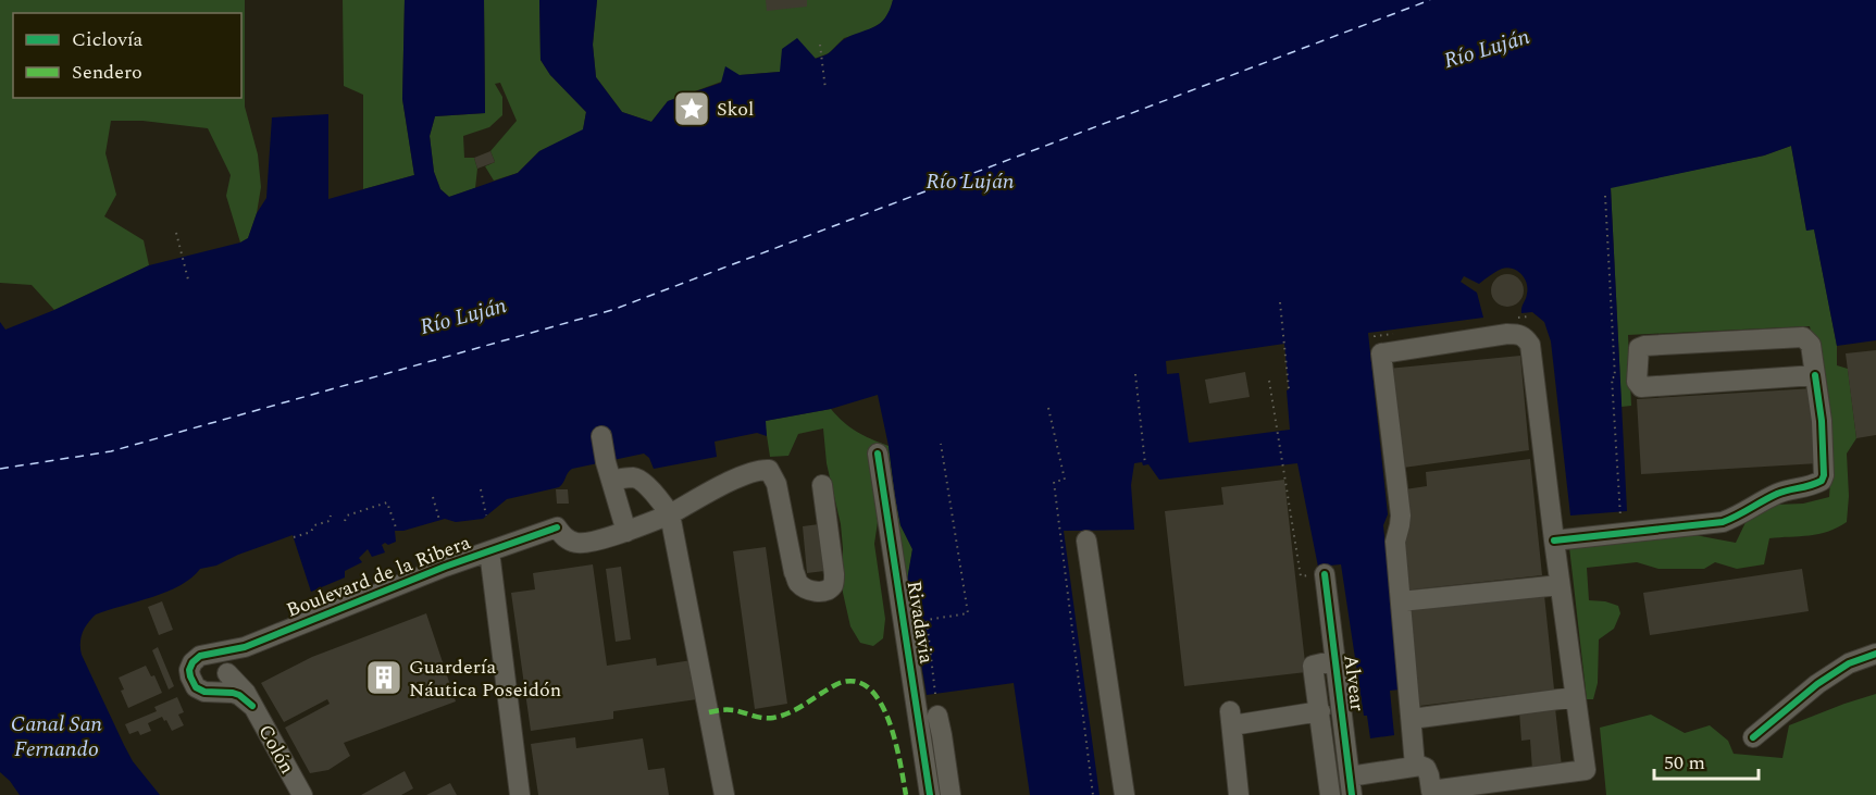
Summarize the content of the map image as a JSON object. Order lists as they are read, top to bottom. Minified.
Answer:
{"streets":{"street":["Boulevard de la Ribera","Rivadavia","Alvear","Colón"]},"crossings":[["Boulevard de la Ribera","Colón"]],"water":["Río Luján","Canal San Fernando"],"places":{"place":["Skol"],"building":["Guardería Náutica Poseidón"]},"legend":["Ciclovía","Sendero"],"scale_bar":"50 m"}
